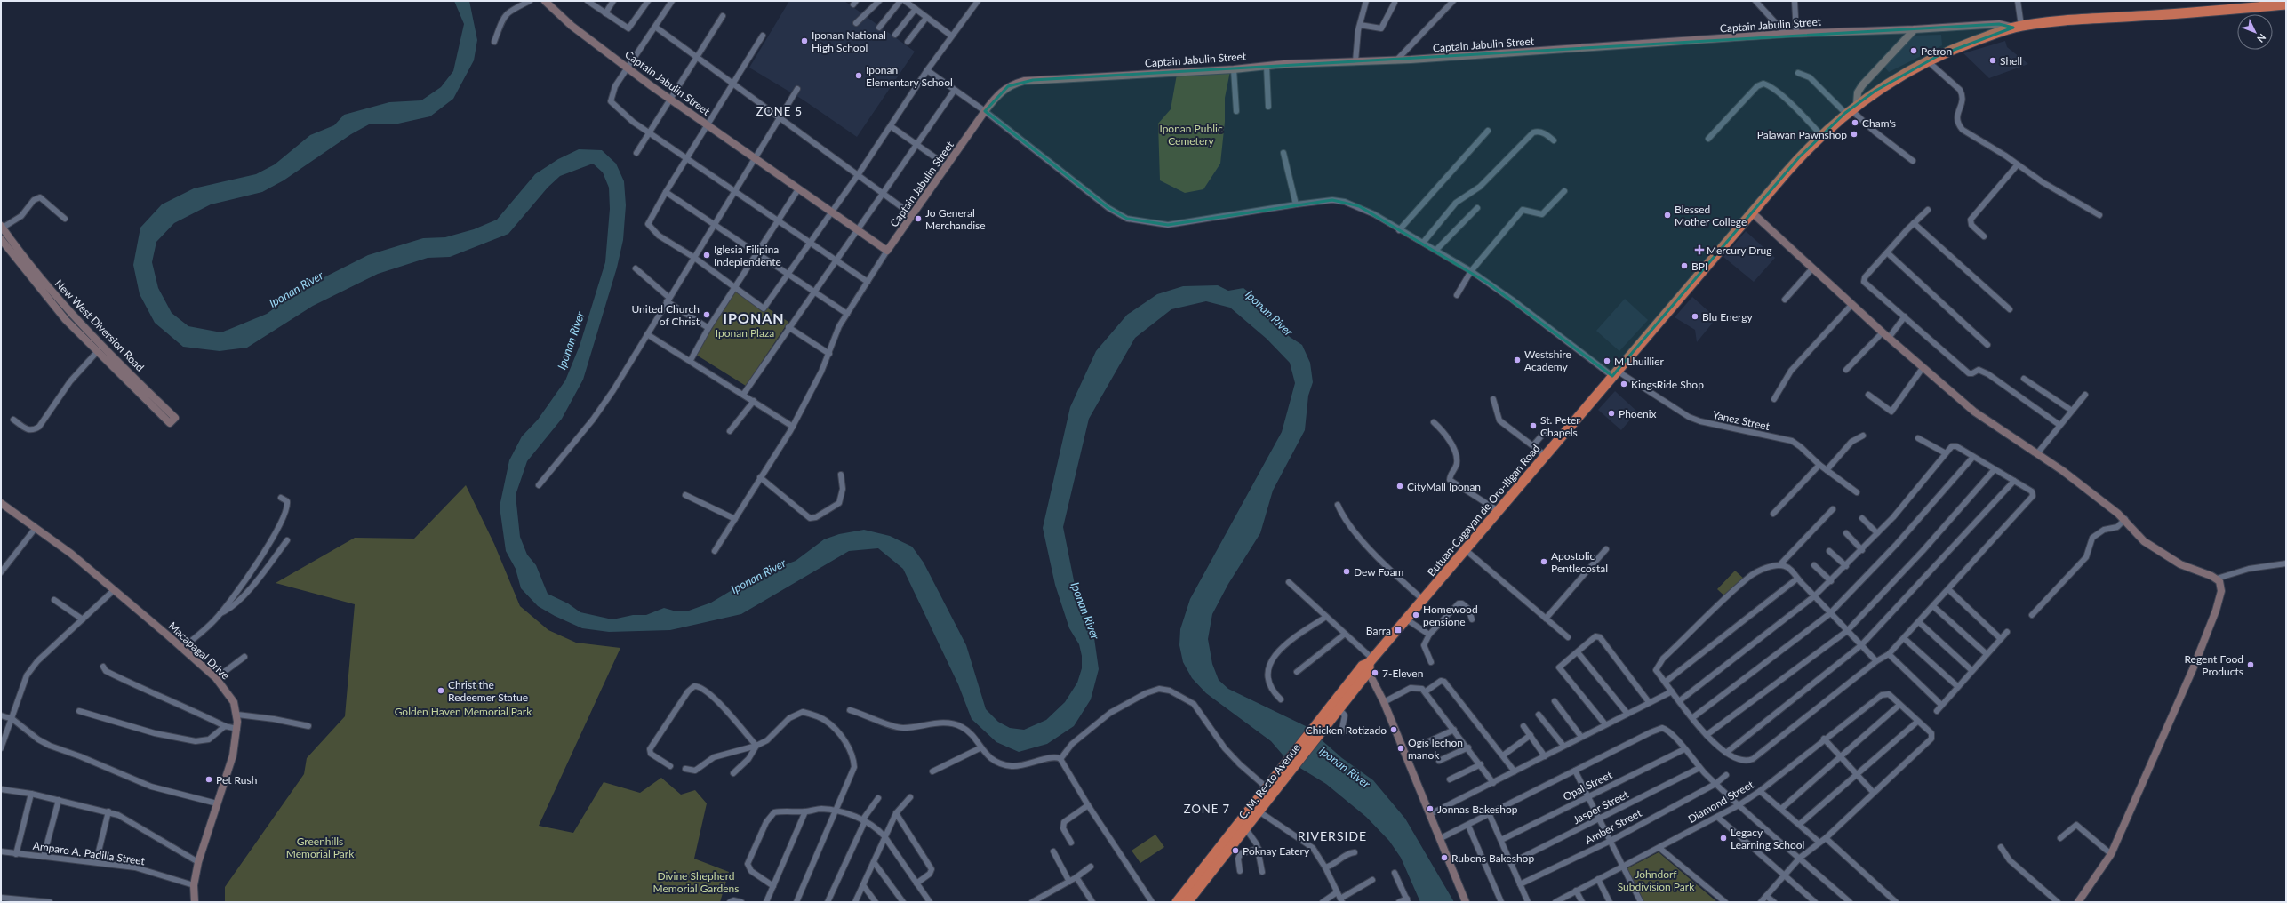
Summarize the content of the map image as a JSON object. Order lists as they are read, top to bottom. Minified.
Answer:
{"streets":{"highway":["Butuan-Cagayan de Oro-Iligan Road","C. M. Recto Avenue"],"street":["Captain Jabulin Street","New West Diversion Road","Yanez Street","Macapagal Drive","Opal Street","Diamond Street","Jasper Street","Amber Street","Amparo A. Padilla Street"]},"crossings":[["Captain Jabulin Street","Yanez Street"],["Captain Jabulin Street","Butuan-Cagayan de Oro-Iligan Road"],["Yanez Street","Butuan-Cagayan de Oro-Iligan Road"],["Butuan-Cagayan de Oro-Iligan Road","C. M. Recto Avenue"],["Macapagal Drive","Amparo A. Padilla Street"]],"districts":["ZONE 5","IPONAN","ZONE 7","RIVERSIDE"],"water":["Iponan River"],"parks":["Iponan Public Cemetery","Iponan Plaza","Golden Haven Memorial Park","Greenhills Memorial Park","Johndorf Subdivision Park","Divine Shepherd Memorial Gardens"],"places":{"other":["Iponan National High School","Petron","Shell","Iponan Elementary School","Cham's","Palawan Pawnshop","Blessed Mother College","Jo General Merchandise","Iglesia Filipina Indepiendente","BPI","United Church of Christ","Blu Energy","Westshire Academy","M Lhuillier","KingsRide Shop","Phoenix","St. Peter Chapels","CityMall Iponan","Apostolic Pentlecostal","Dew Foam","Homewood pensione","Regent Food Products","7-Eleven","Christ the Redeemer Statue","Chicken Rotizado","Ogis lechon manok","Pet Rush","Jonnas Bakeshop","Legacy Learning School","Poknay Eatery","Rubens Bakeshop"],"health":["Mercury Drug"],"transit":["Barra"]},"north":"bottom right"}
